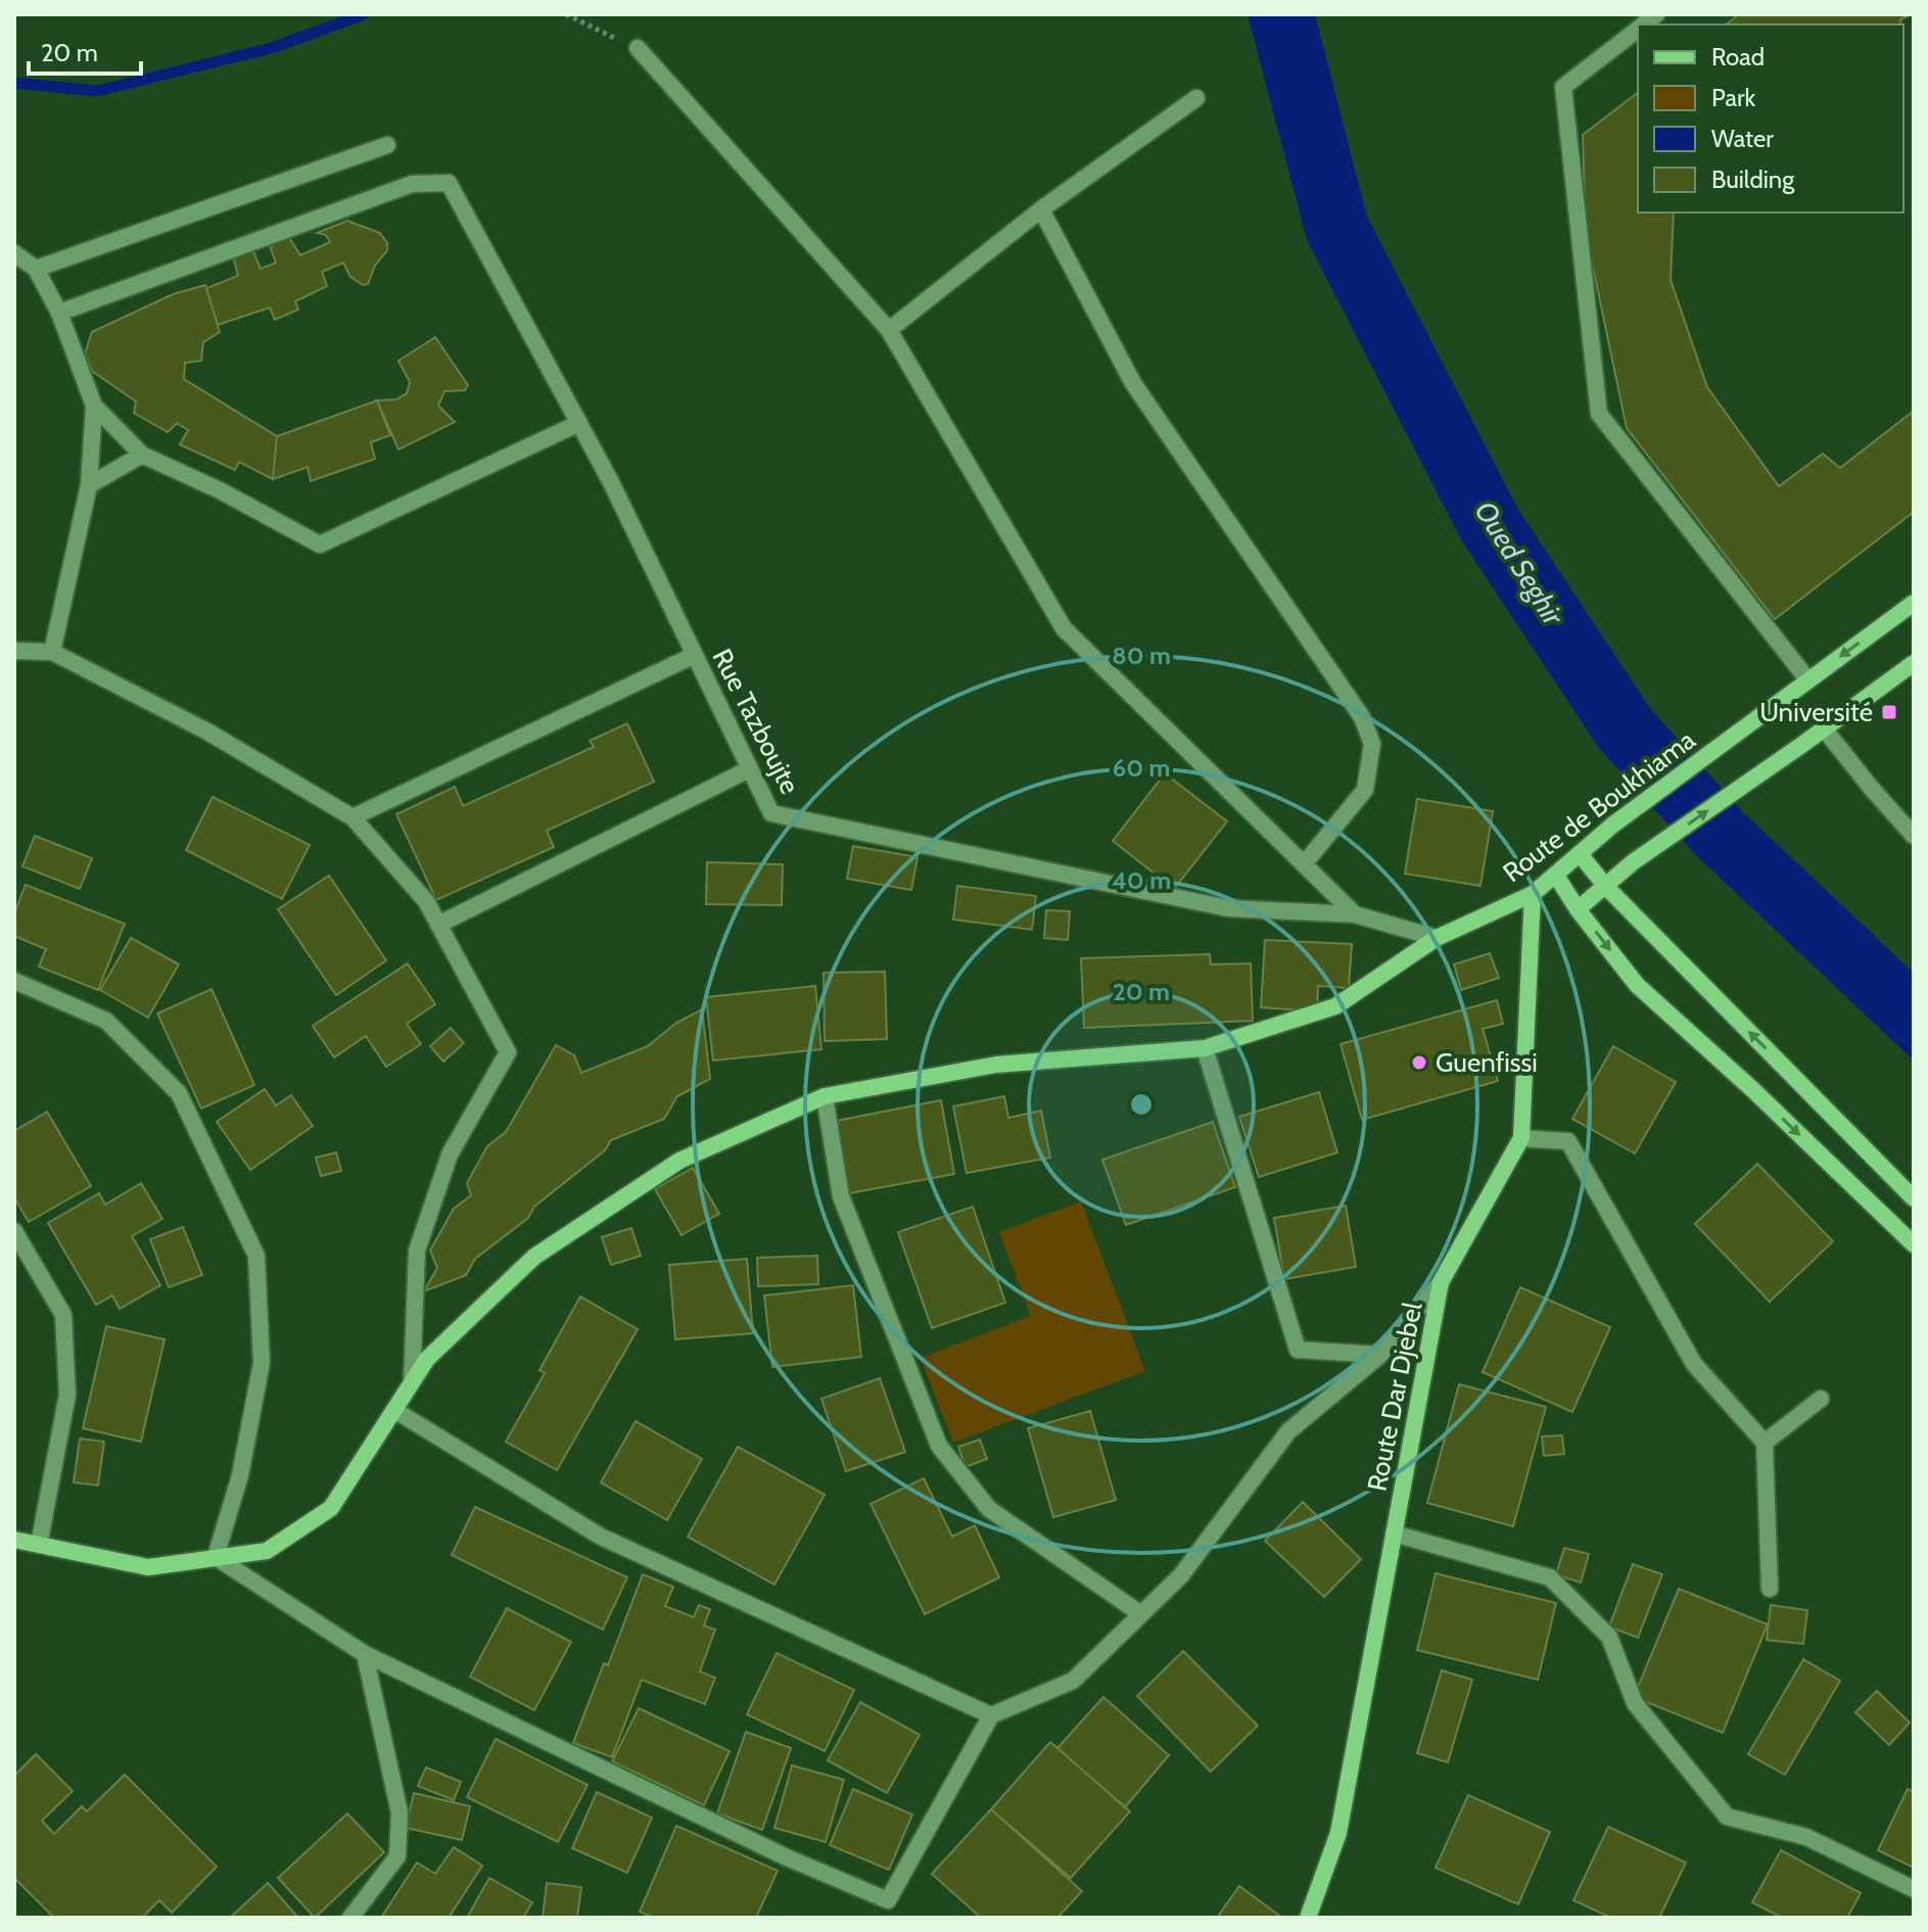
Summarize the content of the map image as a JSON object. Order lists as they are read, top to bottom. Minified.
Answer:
{"streets":{"street":["Rue Tazboujte","Route de Boukhiama","Route Dar Djebel"]},"crossings":[["Rue Tazboujte","Route de Boukhiama"],["Route de Boukhiama","Route Dar Djebel"]],"water":["Oued Seghir"],"places":{"transit":["Université"],"other":["Guenfissi"]},"legend":["Road","Park","Water","Building"],"scale_bar":"20 m","rings":["80 m","60 m","40 m","20 m"]}
